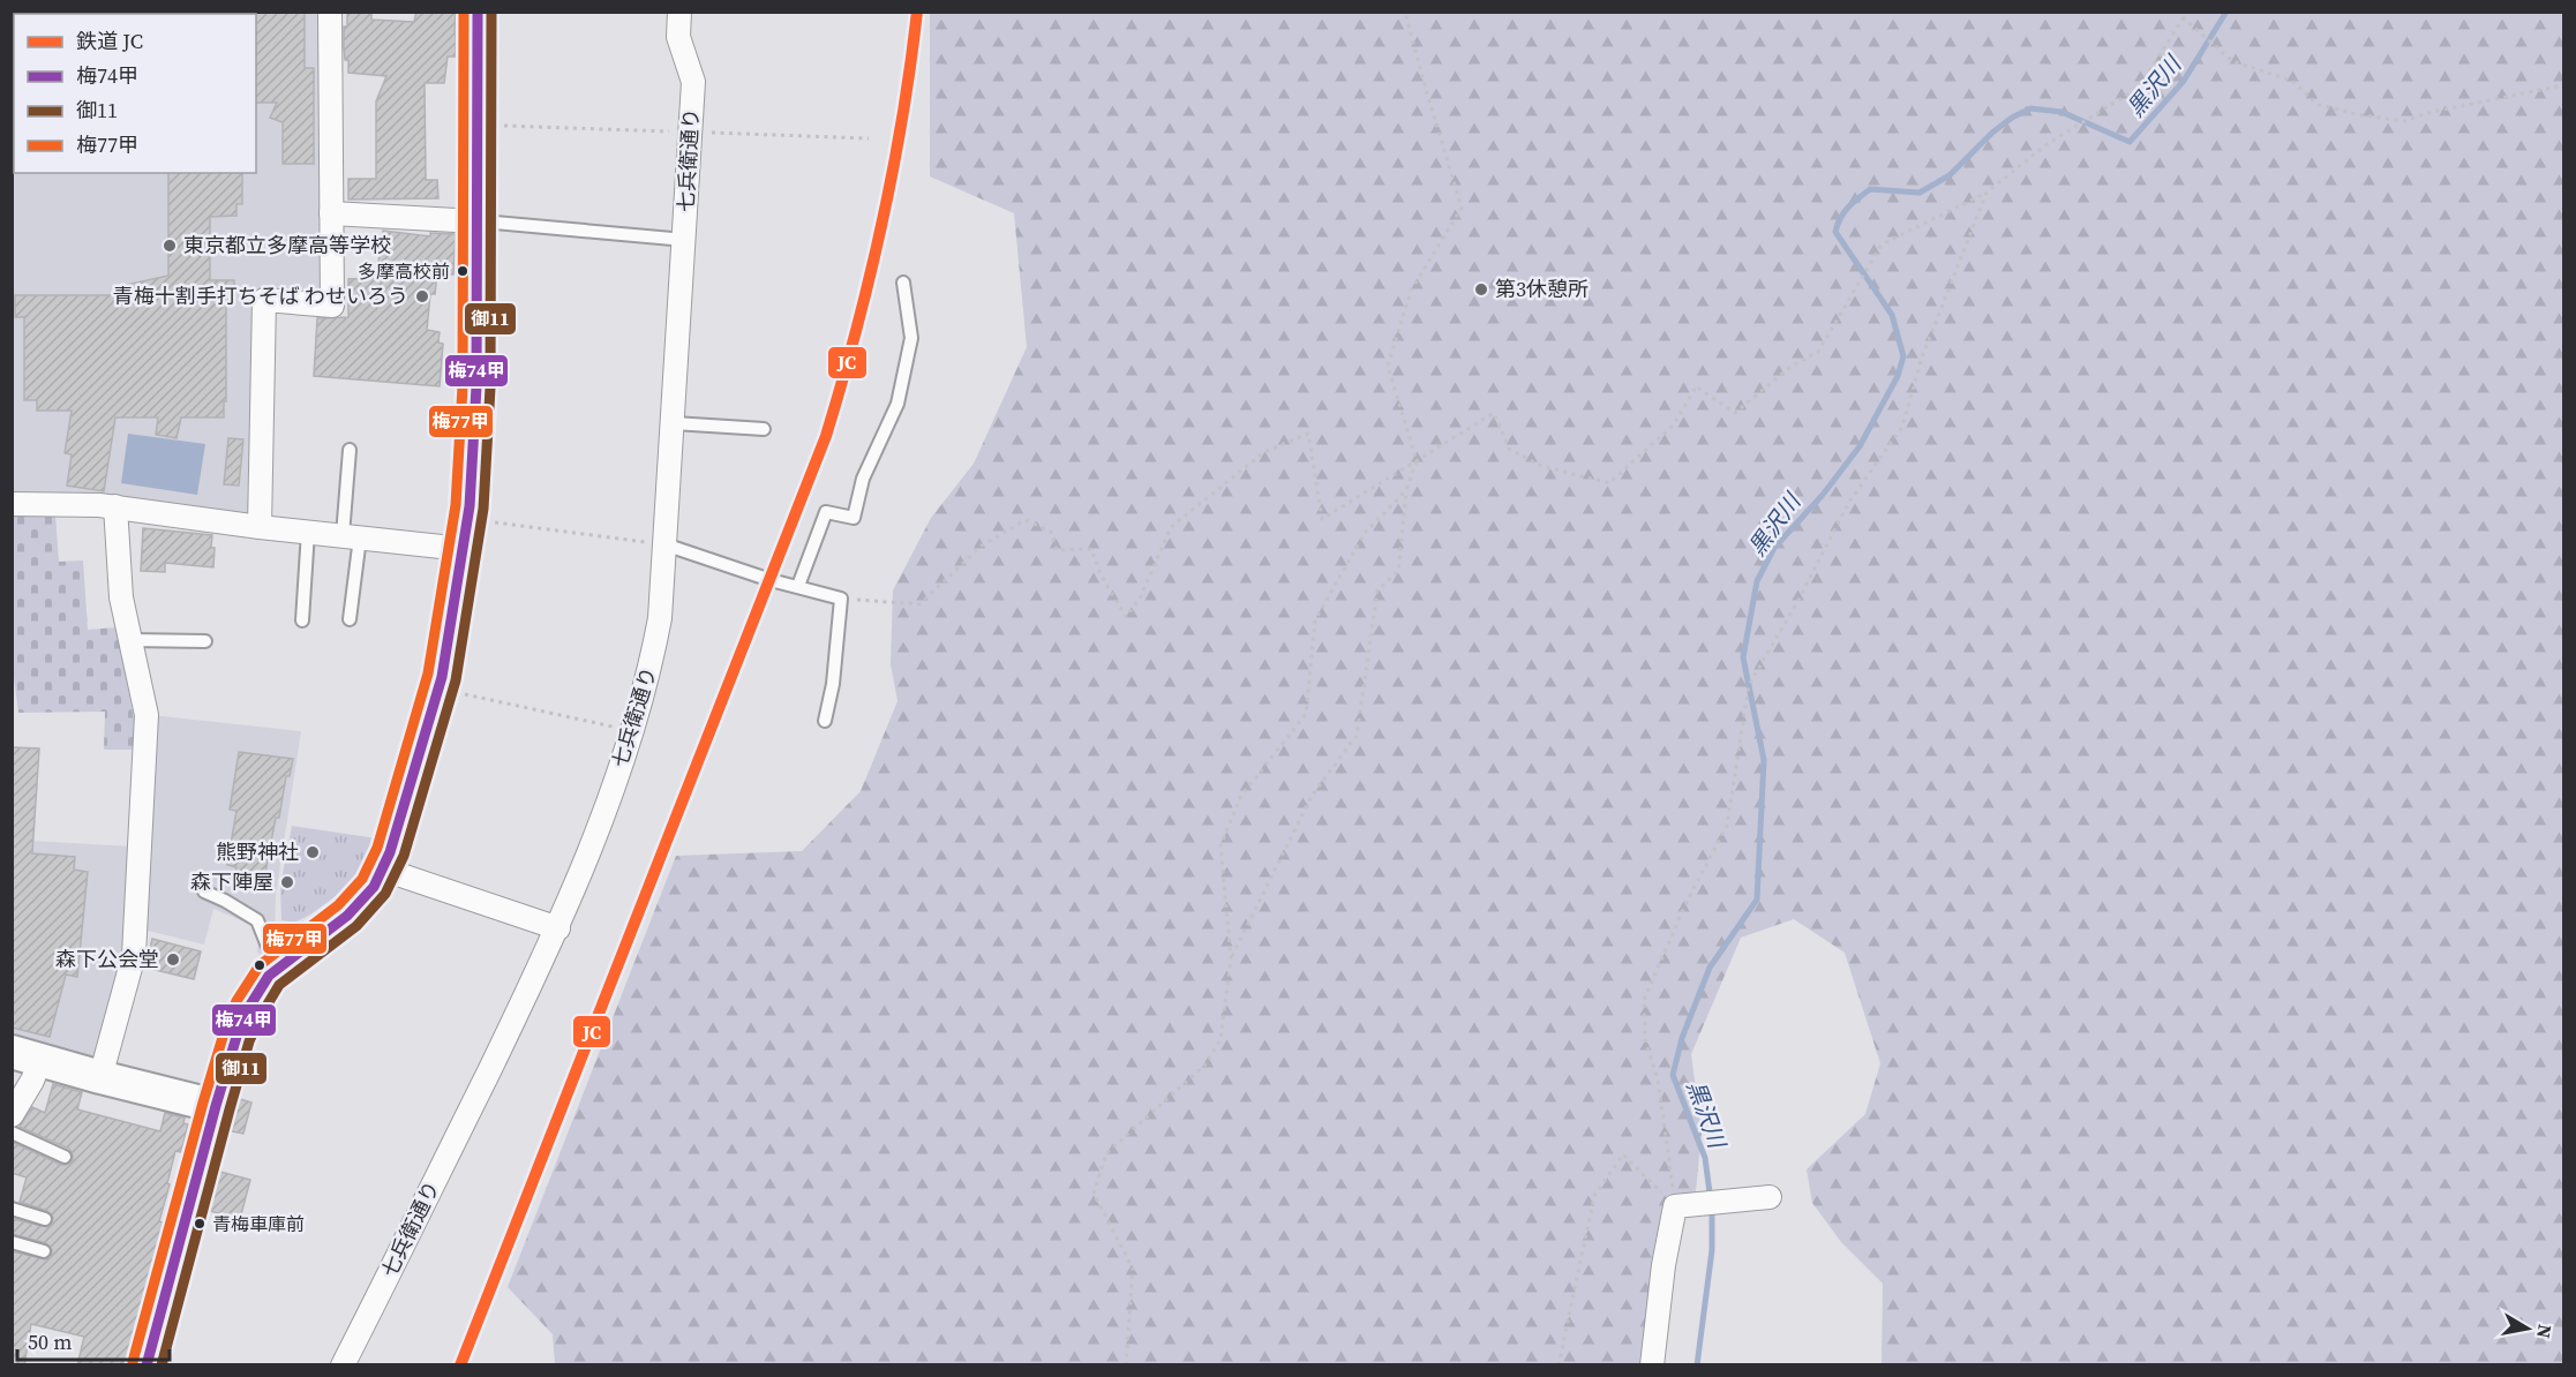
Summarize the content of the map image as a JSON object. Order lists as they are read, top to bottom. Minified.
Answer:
{"streets":{"street":["七兵衛通り"]},"water":["黒沢川"],"places":["東京都立多摩高等学校","多摩高校前","第3休憩所","青梅十割手打ちそば わせいろう","熊野神社","森下陣屋","森下公会堂","青梅車庫前"],"lines":["rail line JC","transit line 梅74甲","transit line 御11","transit line 梅77甲"],"legend":["鉄道 JC","梅74甲","御11","梅77甲"],"scale_bar":"50 m","north":"right"}
